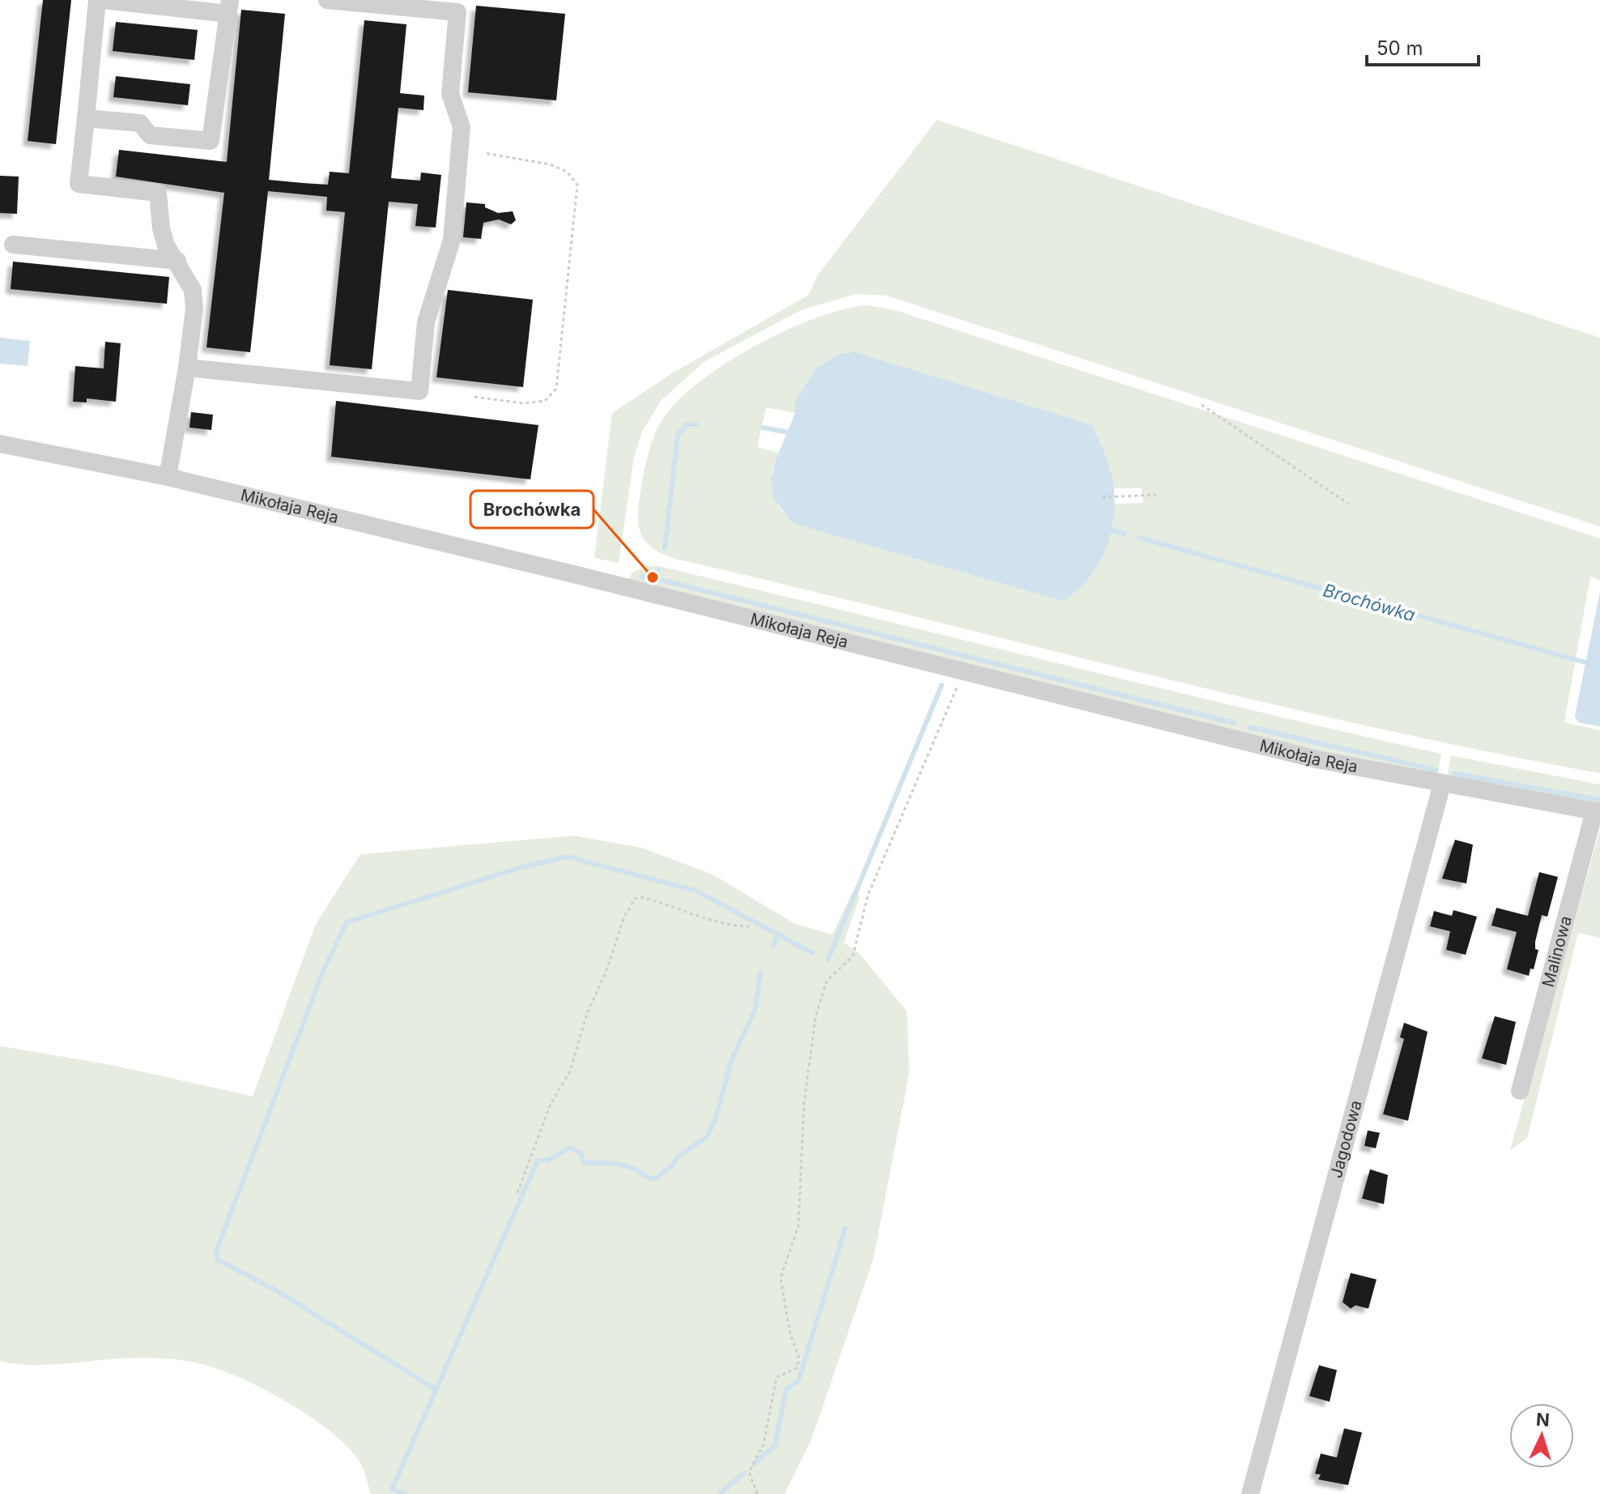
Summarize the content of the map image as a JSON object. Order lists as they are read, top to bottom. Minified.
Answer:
{"streets":{"street":["Mikołaja Reja","Malinowa","Jagodowa"]},"crossings":[["Mikołaja Reja","Malinowa"],["Mikołaja Reja","Jagodowa"]],"water":["Brochówka"],"places":["Brochówka"],"scale_bar":"50 m","north":"top"}
